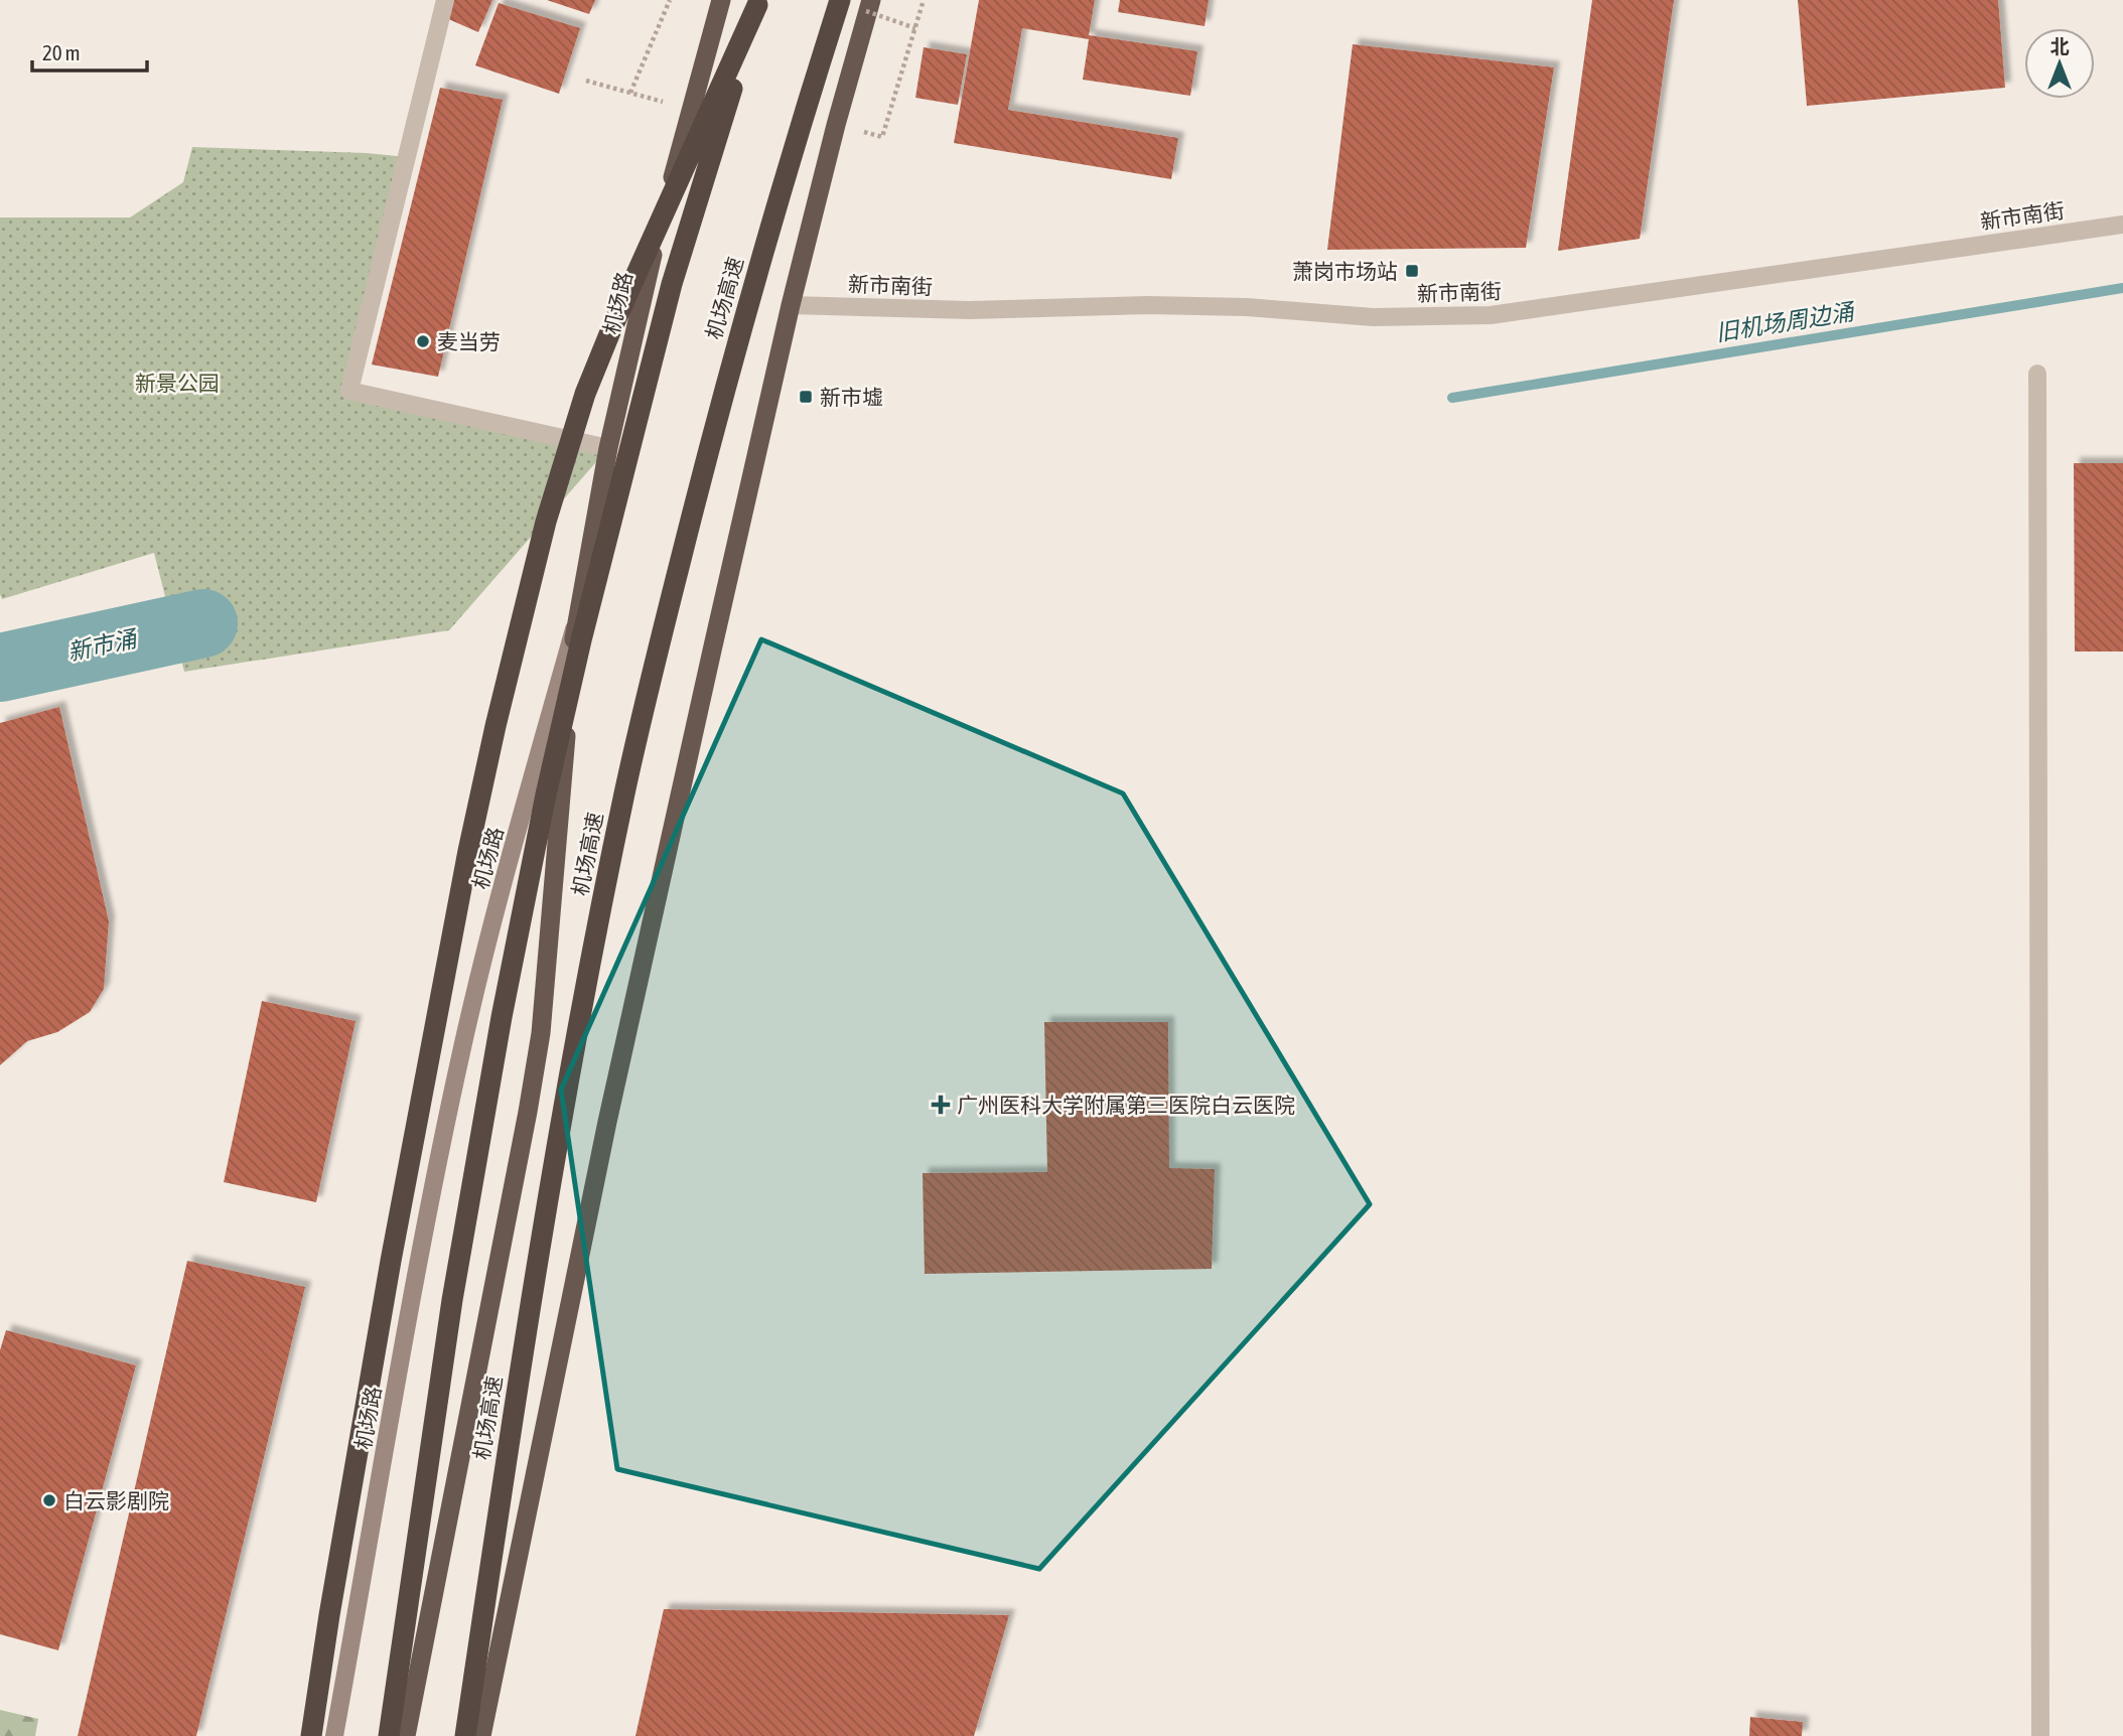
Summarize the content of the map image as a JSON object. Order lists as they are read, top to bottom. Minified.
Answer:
{"streets":{"highway":["机场高速","机场路"],"street":["新市南街"]},"water":["旧机场周边涌","新市涌"],"parks":["新景公园"],"places":{"transit":["萧岗市场站","新市墟"],"other":["麦当劳","白云影剧院"],"health":["广州医科大学附属第三医院白云医院"]},"scale_bar":"20 m","north":"top"}
